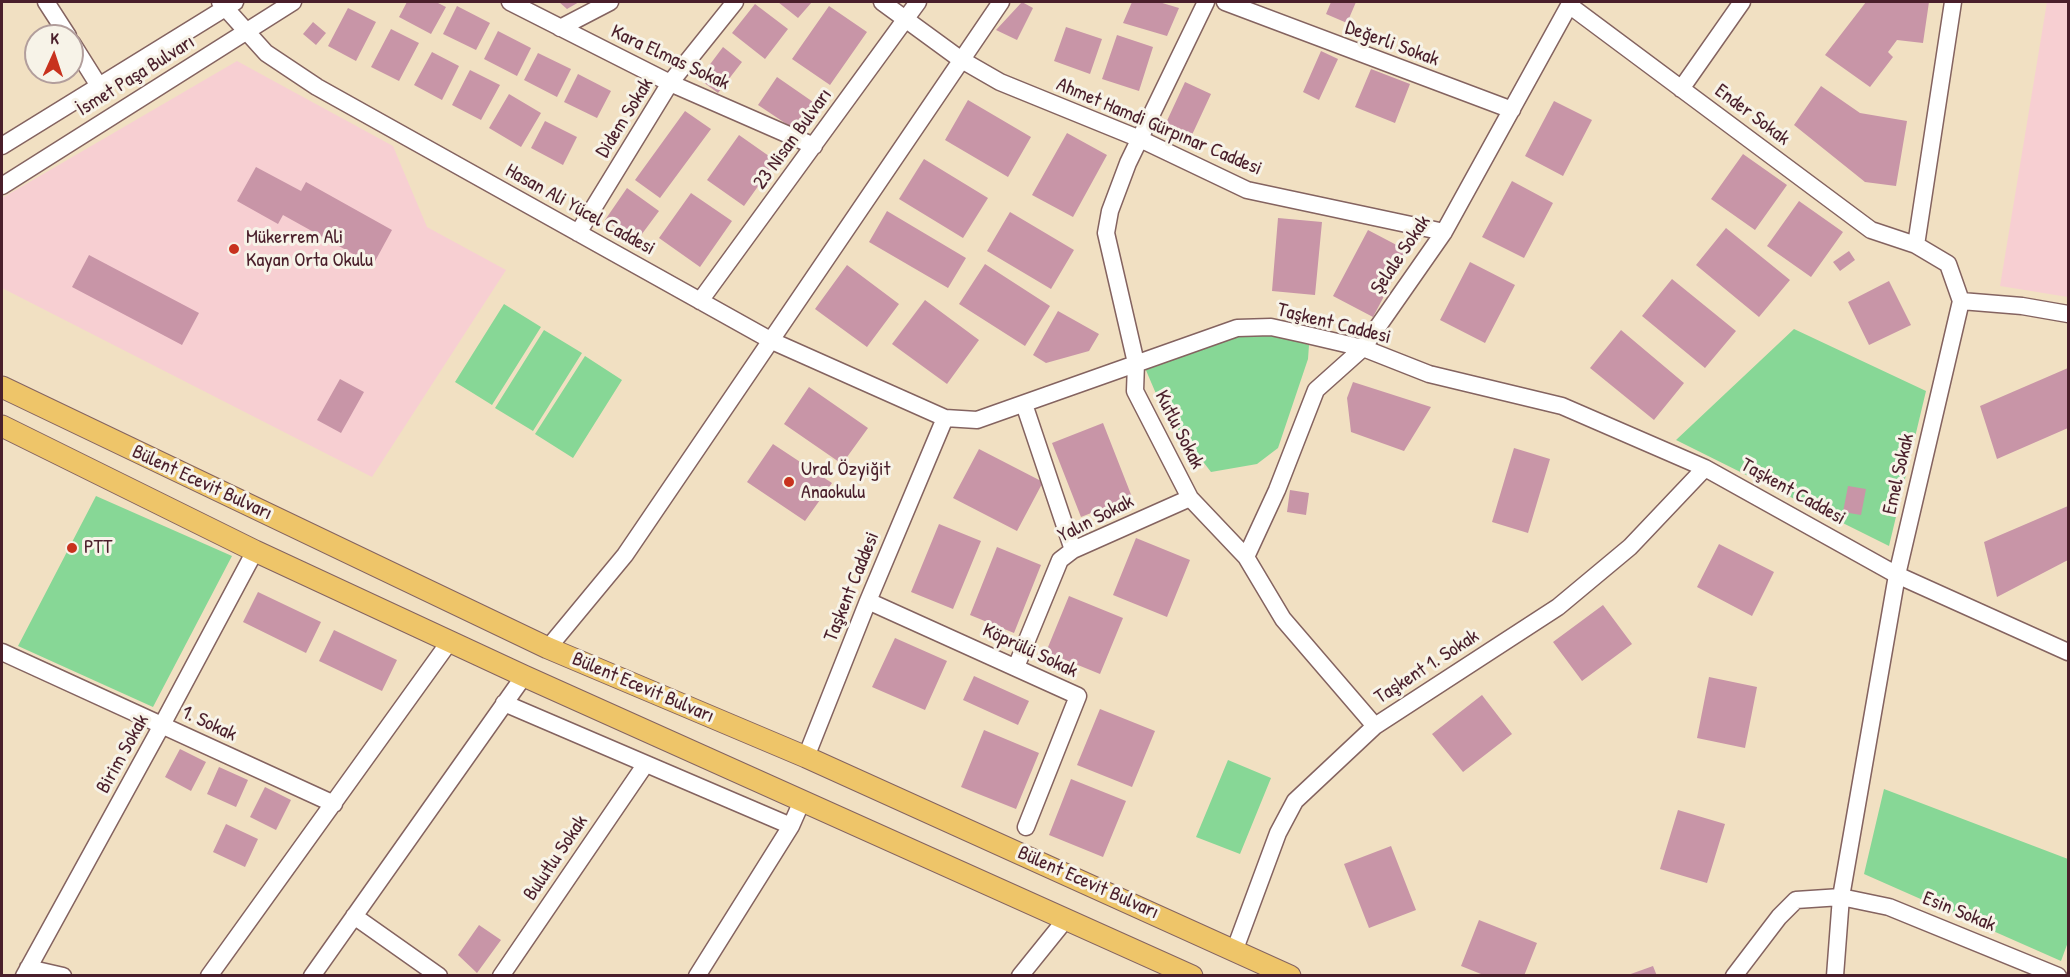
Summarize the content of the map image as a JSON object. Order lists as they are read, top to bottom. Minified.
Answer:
{"streets":{"main road":["Bülent Ecevit Bulvarı"],"street":["Değerli Sokak","Kara Elmas Sokak","İsmet Paşa Bulvarı","Ender Sokak","Didem Sokak","Ahmet Hamdi Gürpınar Caddesi","23 Nisan Bulvarı","Hasan Ali Yücel Caddesi","Şelale Sokak","Taşkent Caddesi","Kutlu Sokak","Emel Sokak","Yalın Sokak","Köprülü Sokak","Taşkent 1. Sokak","1. Sokak","Birim Sokak","Bulutlu Sokak","Esin Sokak"]},"crossings":[["Değerli Sokak","Şelale Sokak"],["Kara Elmas Sokak","Didem Sokak"],["Kara Elmas Sokak","23 Nisan Bulvarı"],["İsmet Paşa Bulvarı","Hasan Ali Yücel Caddesi"],["Ender Sokak","Şelale Sokak"],["Didem Sokak","Hasan Ali Yücel Caddesi"],["Ahmet Hamdi Gürpınar Caddesi","23 Nisan Bulvarı"],["Ahmet Hamdi Gürpınar Caddesi","Şelale Sokak"],["Ahmet Hamdi Gürpınar Caddesi","Kutlu Sokak"],["23 Nisan Bulvarı","Hasan Ali Yücel Caddesi"],["Hasan Ali Yücel Caddesi","Taşkent Caddesi"],["Şelale Sokak","Taşkent Caddesi"],["Şelale Sokak","Kutlu Sokak"],["Taşkent Caddesi","Kutlu Sokak"],["Taşkent Caddesi","Emel Sokak"],["Taşkent Caddesi","Bülent Ecevit Bulvarı"],["Taşkent Caddesi","Köprülü Sokak"],["Taşkent Caddesi","Taşkent 1. Sokak"],["Kutlu Sokak","Yalın Sokak"],["Kutlu Sokak","Taşkent 1. Sokak"],["Emel Sokak","Esin Sokak"],["Bülent Ecevit Bulvarı","Taşkent 1. Sokak"],["Bülent Ecevit Bulvarı","Birim Sokak"],["Yalın Sokak","Köprülü Sokak"],["1. Sokak","Birim Sokak"]],"places":["Mükerrem Ali Kayan Orta Okulu","Ural Özyiğit Anaokulu","PTT"],"north":"top"}
